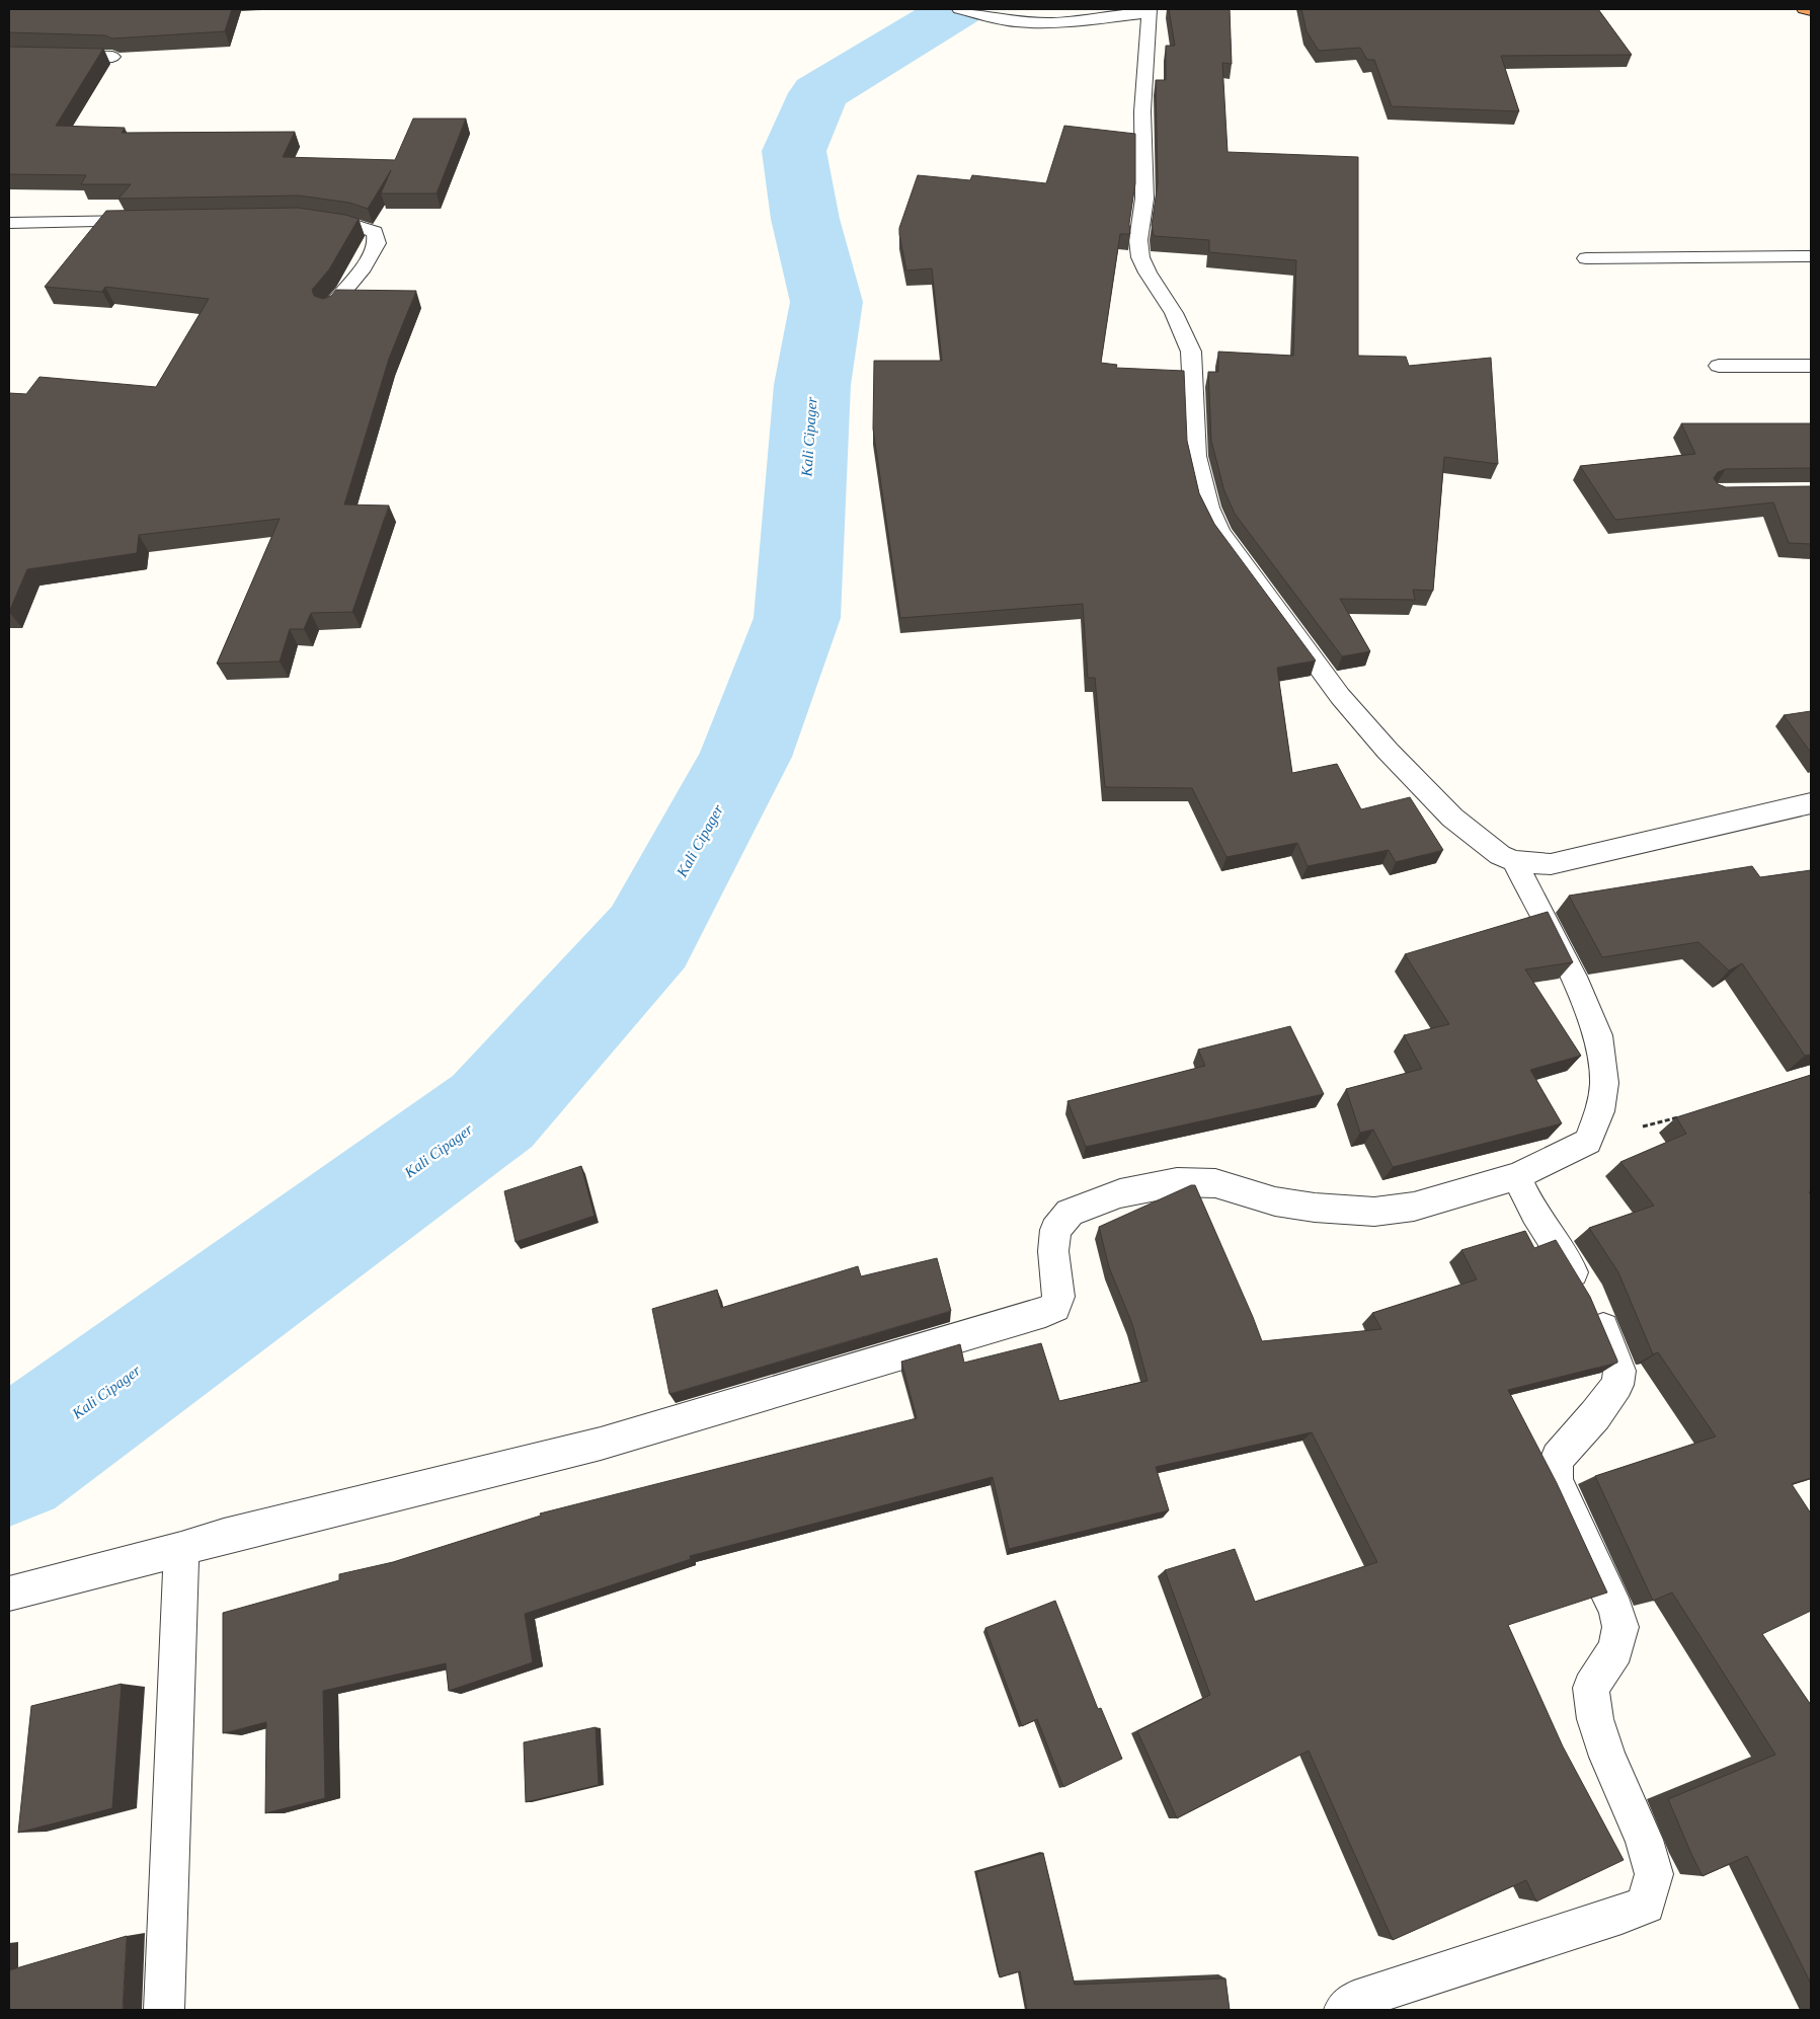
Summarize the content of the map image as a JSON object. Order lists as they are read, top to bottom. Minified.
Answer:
{"water":["Kali Cipager"]}
